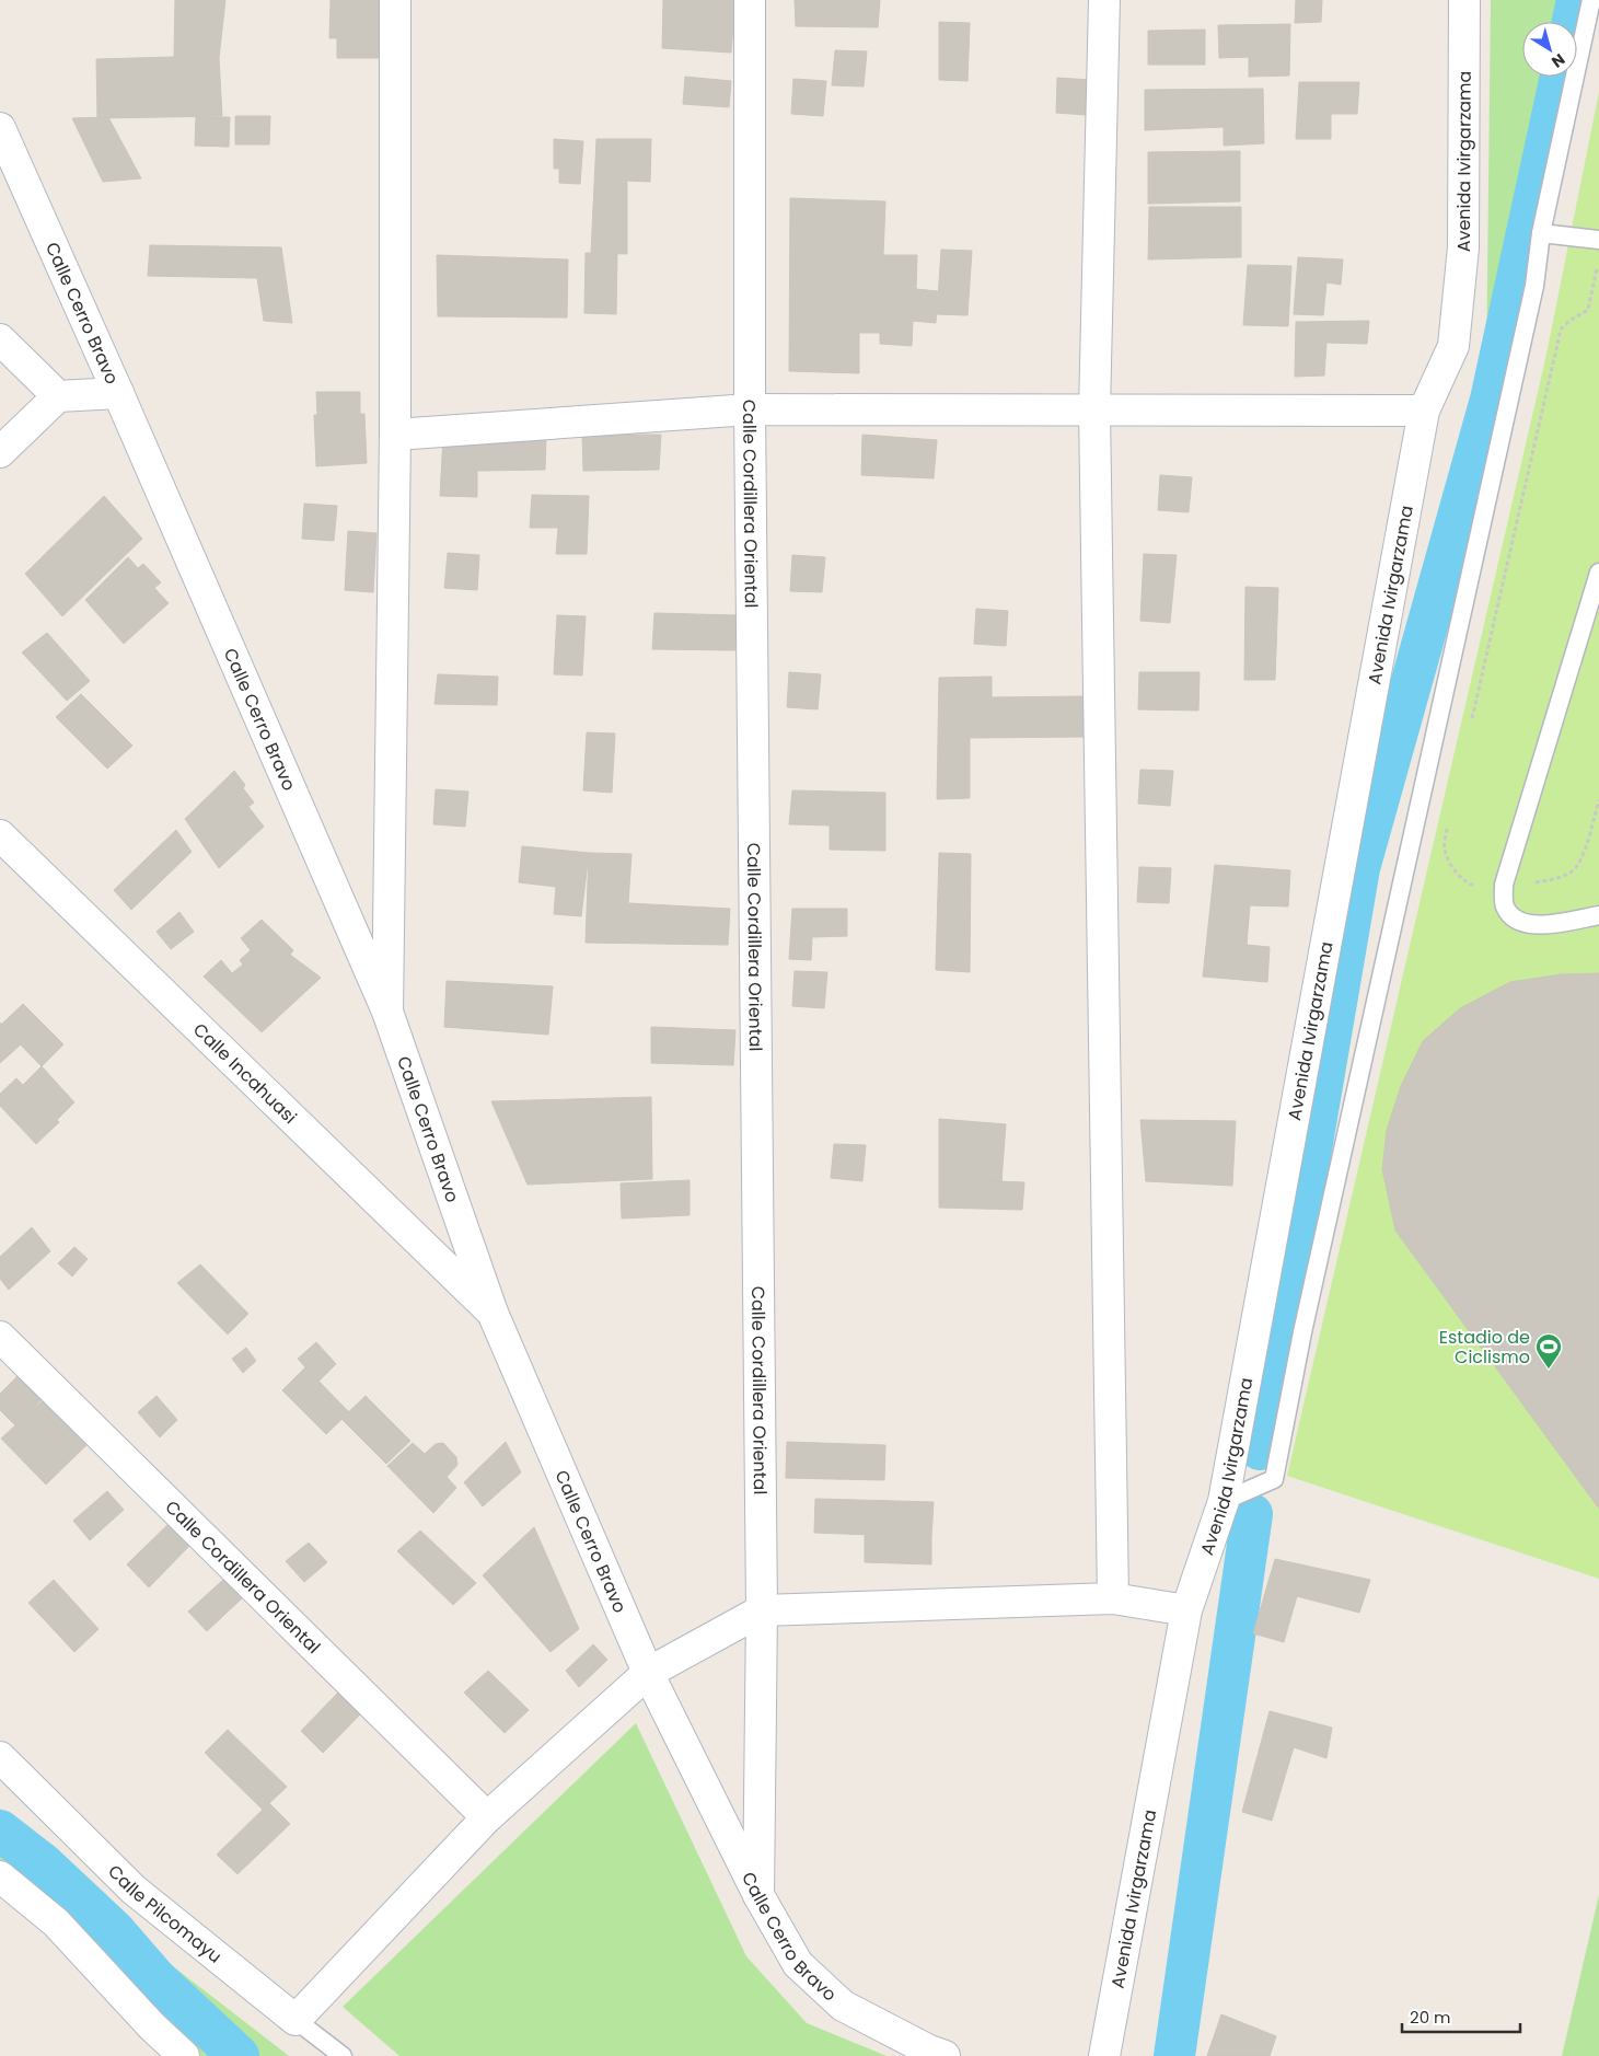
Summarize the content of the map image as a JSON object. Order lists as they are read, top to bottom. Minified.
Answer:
{"streets":{"street":["Avenida Ivirgarzama","Calle Cerro Bravo","Calle Cordillera Oriental","Calle Incahuasi","Calle Pilcomayu"]},"crossings":[["Calle Cerro Bravo","Calle Cordillera Oriental"],["Calle Cerro Bravo","Calle Incahuasi"]],"places":{"sports":["Estadio de Ciclismo"]},"scale_bar":"20 m","north":"bottom right"}
